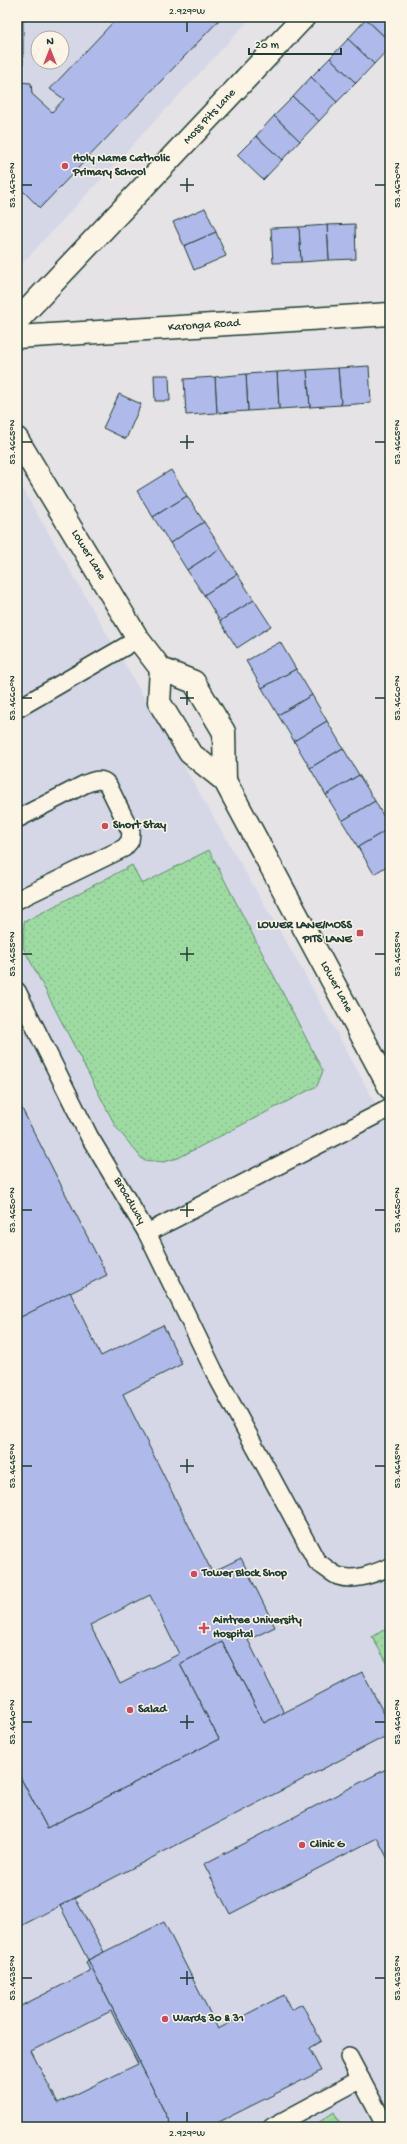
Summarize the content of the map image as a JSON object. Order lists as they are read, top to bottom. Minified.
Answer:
{"streets":{"street":["Moss Pits Lane","Karonga Road","Lower Lane"],"lane":["Broadway"]},"places":{"other":["Holy Name Catholic Primary School","Short Stay","Tower Block Shop","Salad","Clinic G","Wards 30 & 31"],"transit":["LOWER LANE/MOSS PITS LANE"],"health":["Aintree University Hospital"]},"scale_bar":"20 m","north":"top","coordinates":["2.929°W","53.4670°N","53.4665°N","53.4660°N","53.4655°N","53.4650°N","53.4645°N","53.4640°N","53.4635°N"]}
